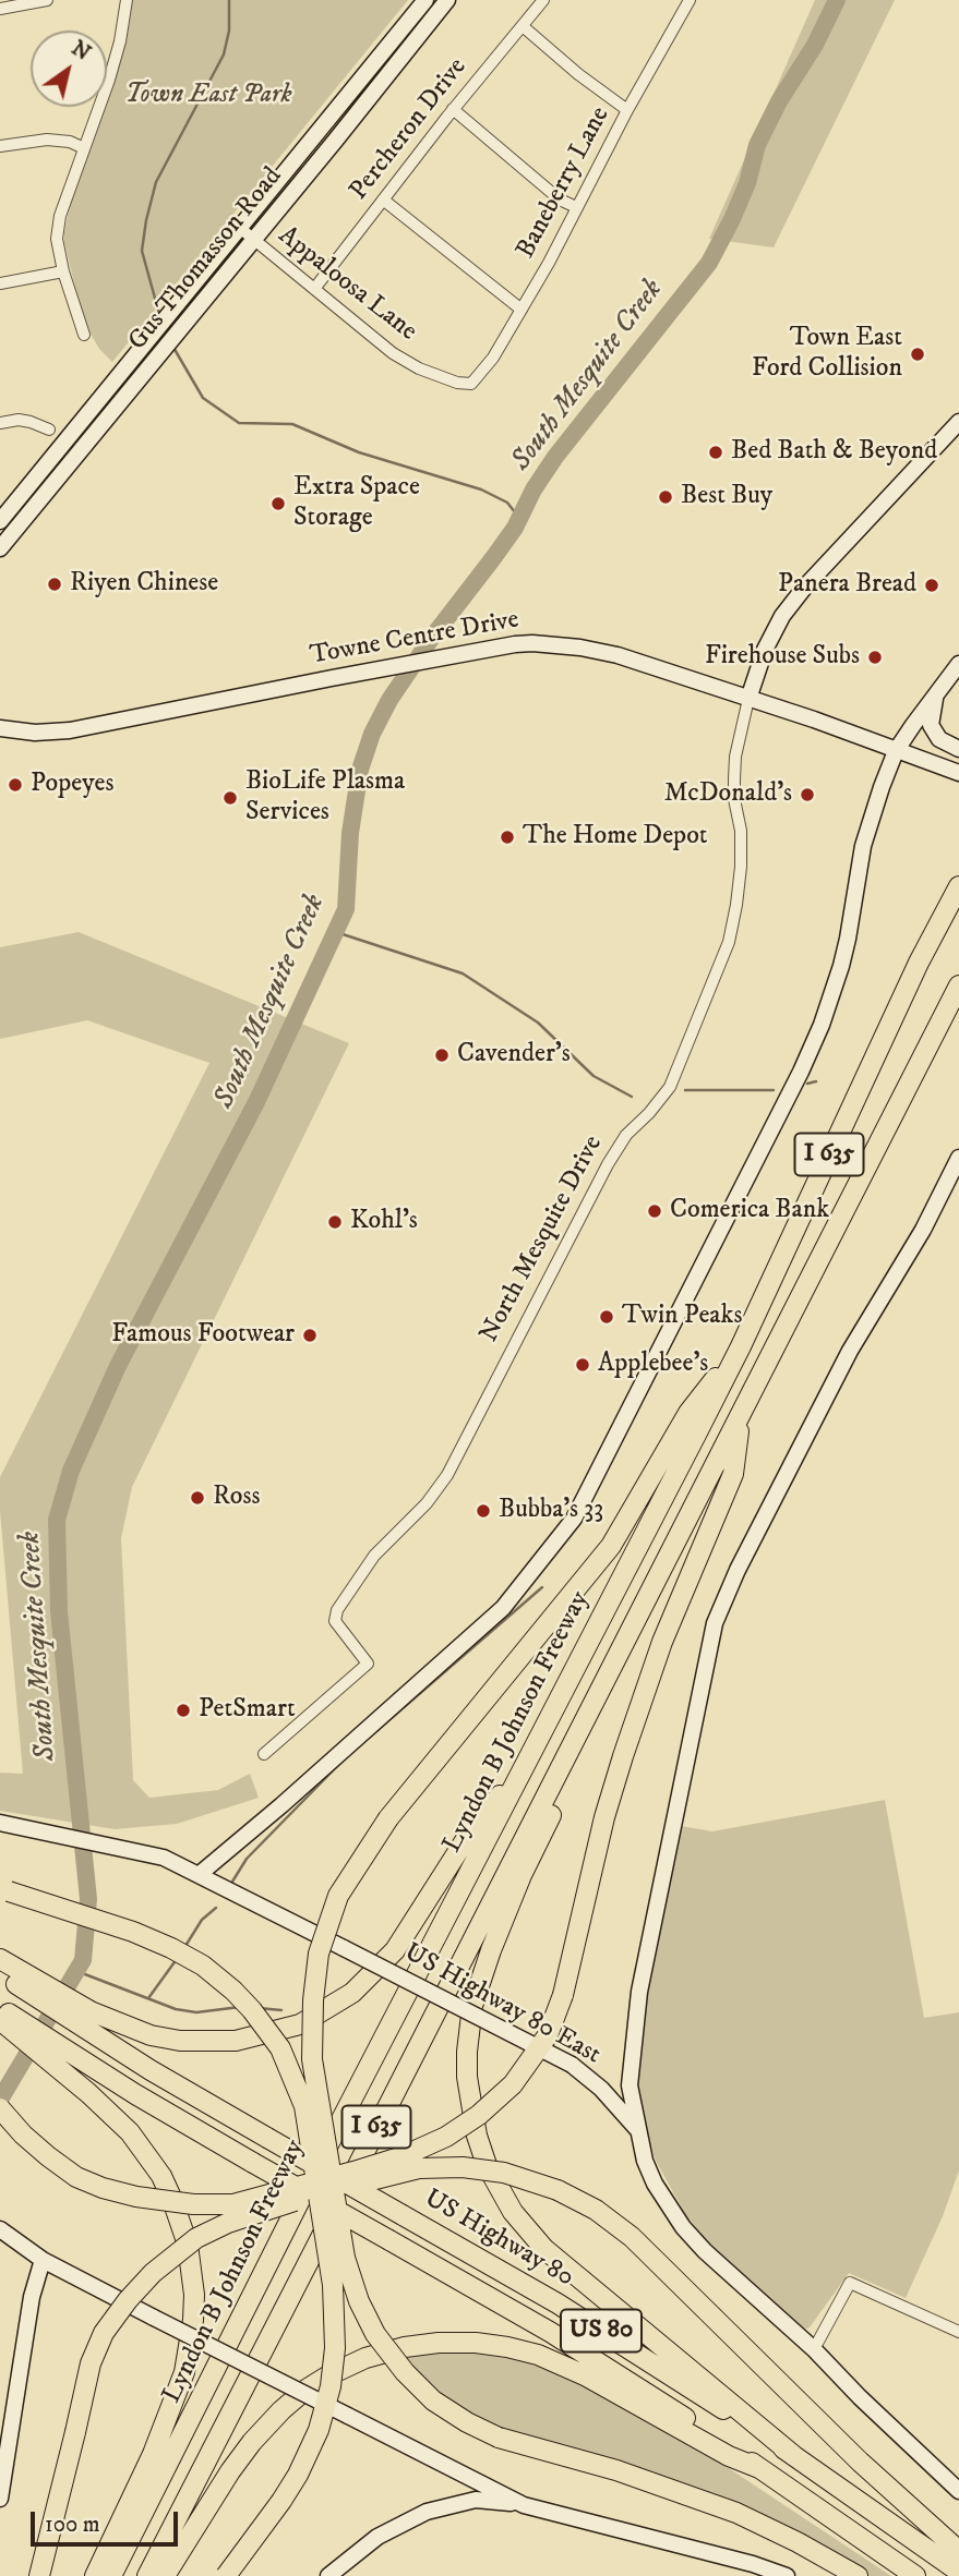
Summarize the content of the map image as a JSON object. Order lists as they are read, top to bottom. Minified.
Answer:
{"streets":{"highway":["I 635","Lyndon B Johnson Freeway","US Highway 80","US 80"],"main road":["Gus Thomasson Road","Towne Centre Drive","North Mesquite Drive","US Highway 80 East"],"street":["Percheron Drive","Baneberry Lane","Appaloosa Lane"]},"crossings":[["Percheron Drive","Appaloosa Lane"],["Baneberry Lane","Appaloosa Lane"],["Gus Thomasson Road","Appaloosa Lane"],["Towne Centre Drive","North Mesquite Drive"],["Towne Centre Drive","Lyndon B Johnson Freeway"],["Lyndon B Johnson Freeway","US Highway 80 East"]],"water":["South Mesquite Creek"],"parks":["Town East Park"],"places":["Town East Ford Collision","Bed Bath & Beyond","Best Buy","Extra Space Storage","Riyen Chinese","Panera Bread","Firehouse Subs","Popeyes","McDonald's","BioLife Plasma Services","The Home Depot","Cavender's","Comerica Bank","Kohl's","Twin Peaks","Famous Footwear","Applebee's","Ross","Bubba's 33","PetSmart"],"scale_bar":"100 m","north":"top right"}
